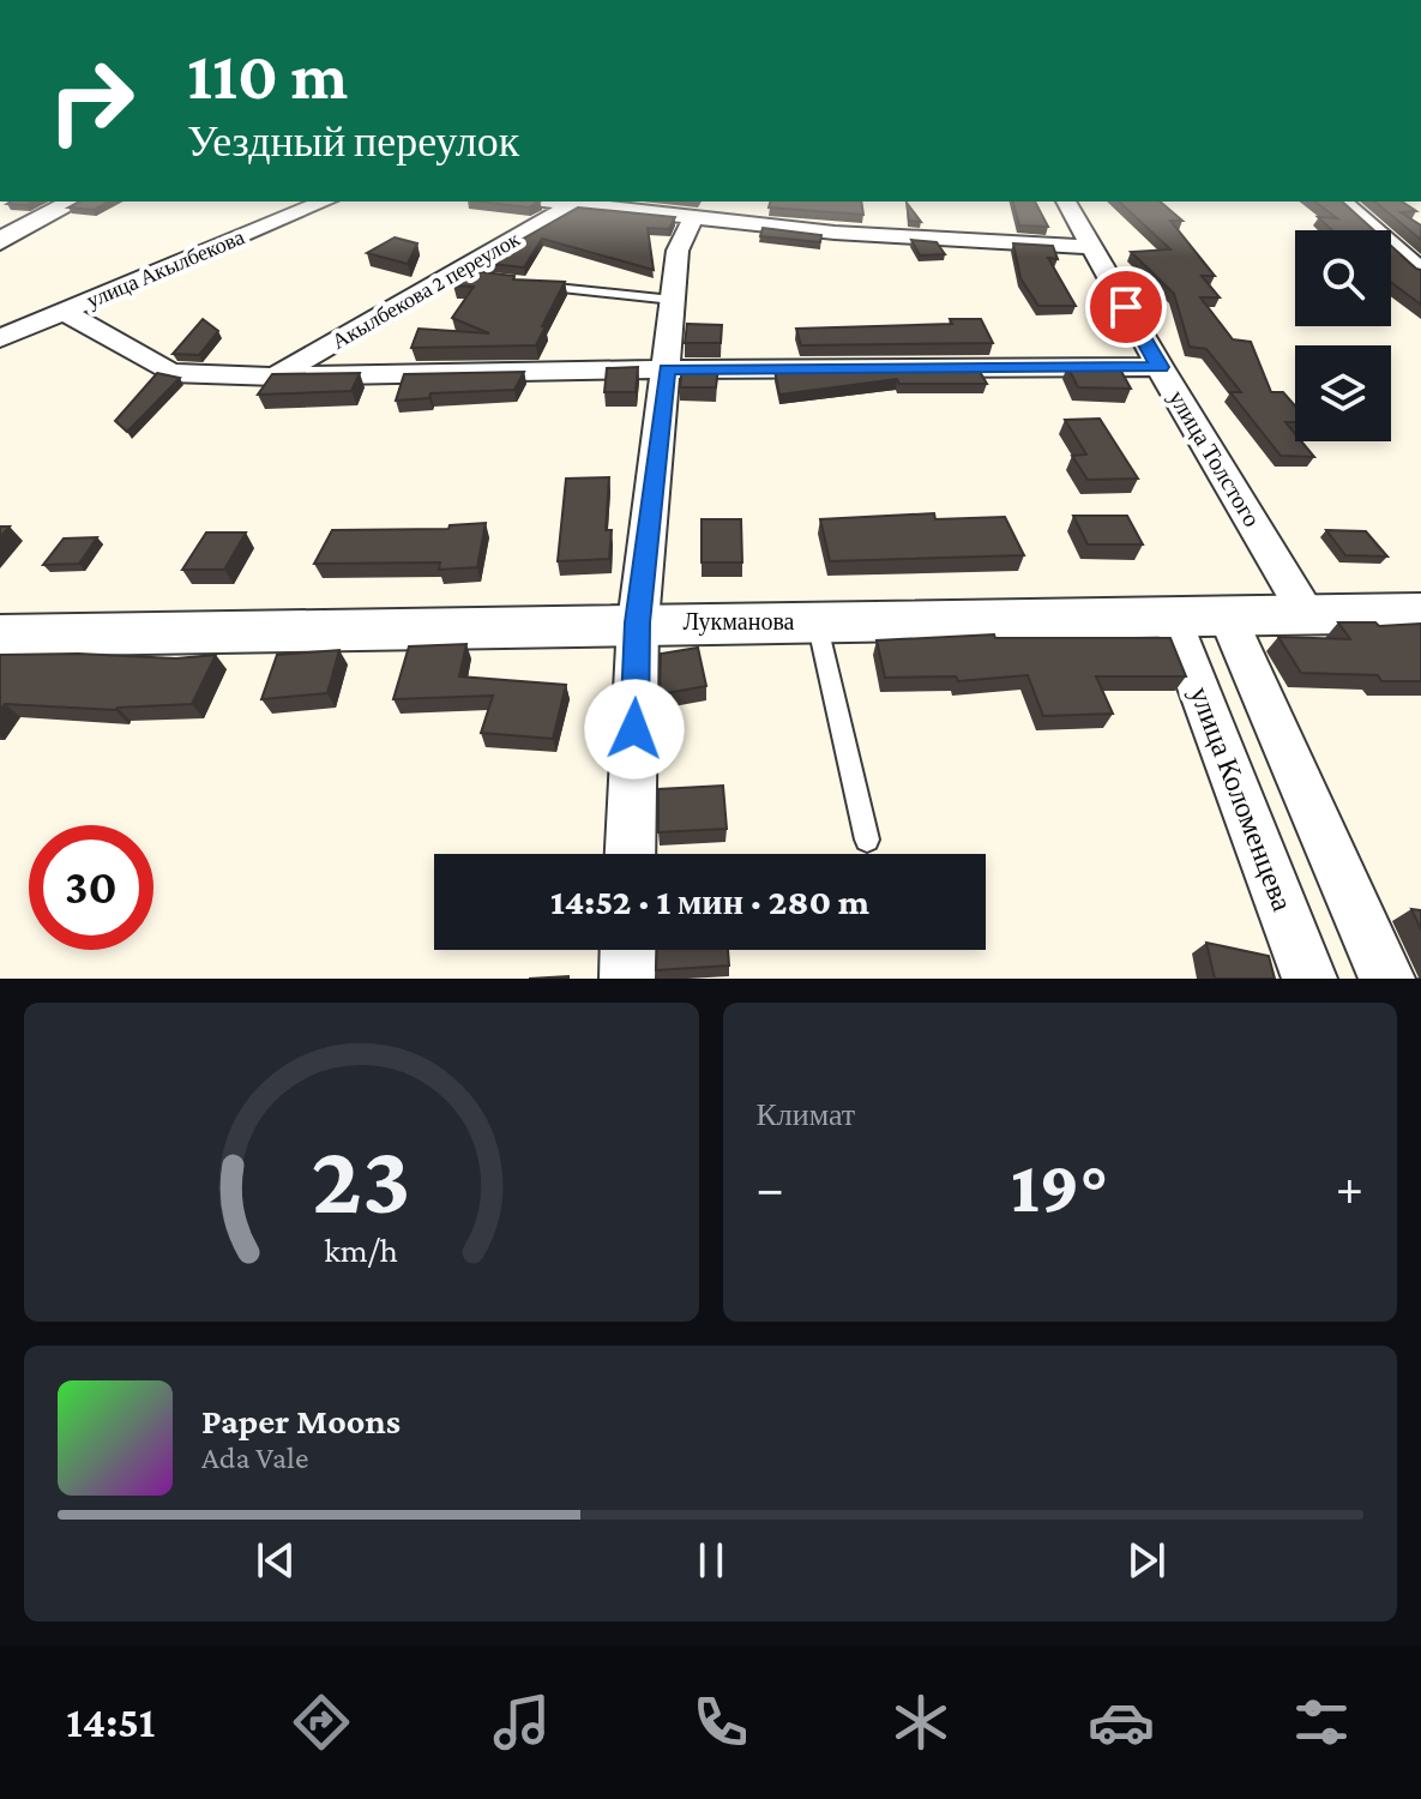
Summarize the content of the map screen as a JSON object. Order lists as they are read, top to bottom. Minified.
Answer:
{"streets":{"street":["улица Акылбекова","Акылбекова 2 переулок","улица Толстого","Лукманова","улица Коломенцева"]},"crossings":[["Акылбекова 2 переулок","улица Толстого"],["улица Толстого","Лукманова"],["Лукманова","улица Коломенцева"]],"page":{"turn":["110 m","Уездный переулок"],"limit":"30","trip":"14:52 · 1 мин · 280 m","tile":"Климат","heat":["−","19°","+"],"song":["Paper Moons","Ada Vale"],"tabs":"14:51","gauge":["23","km/h"]}}
